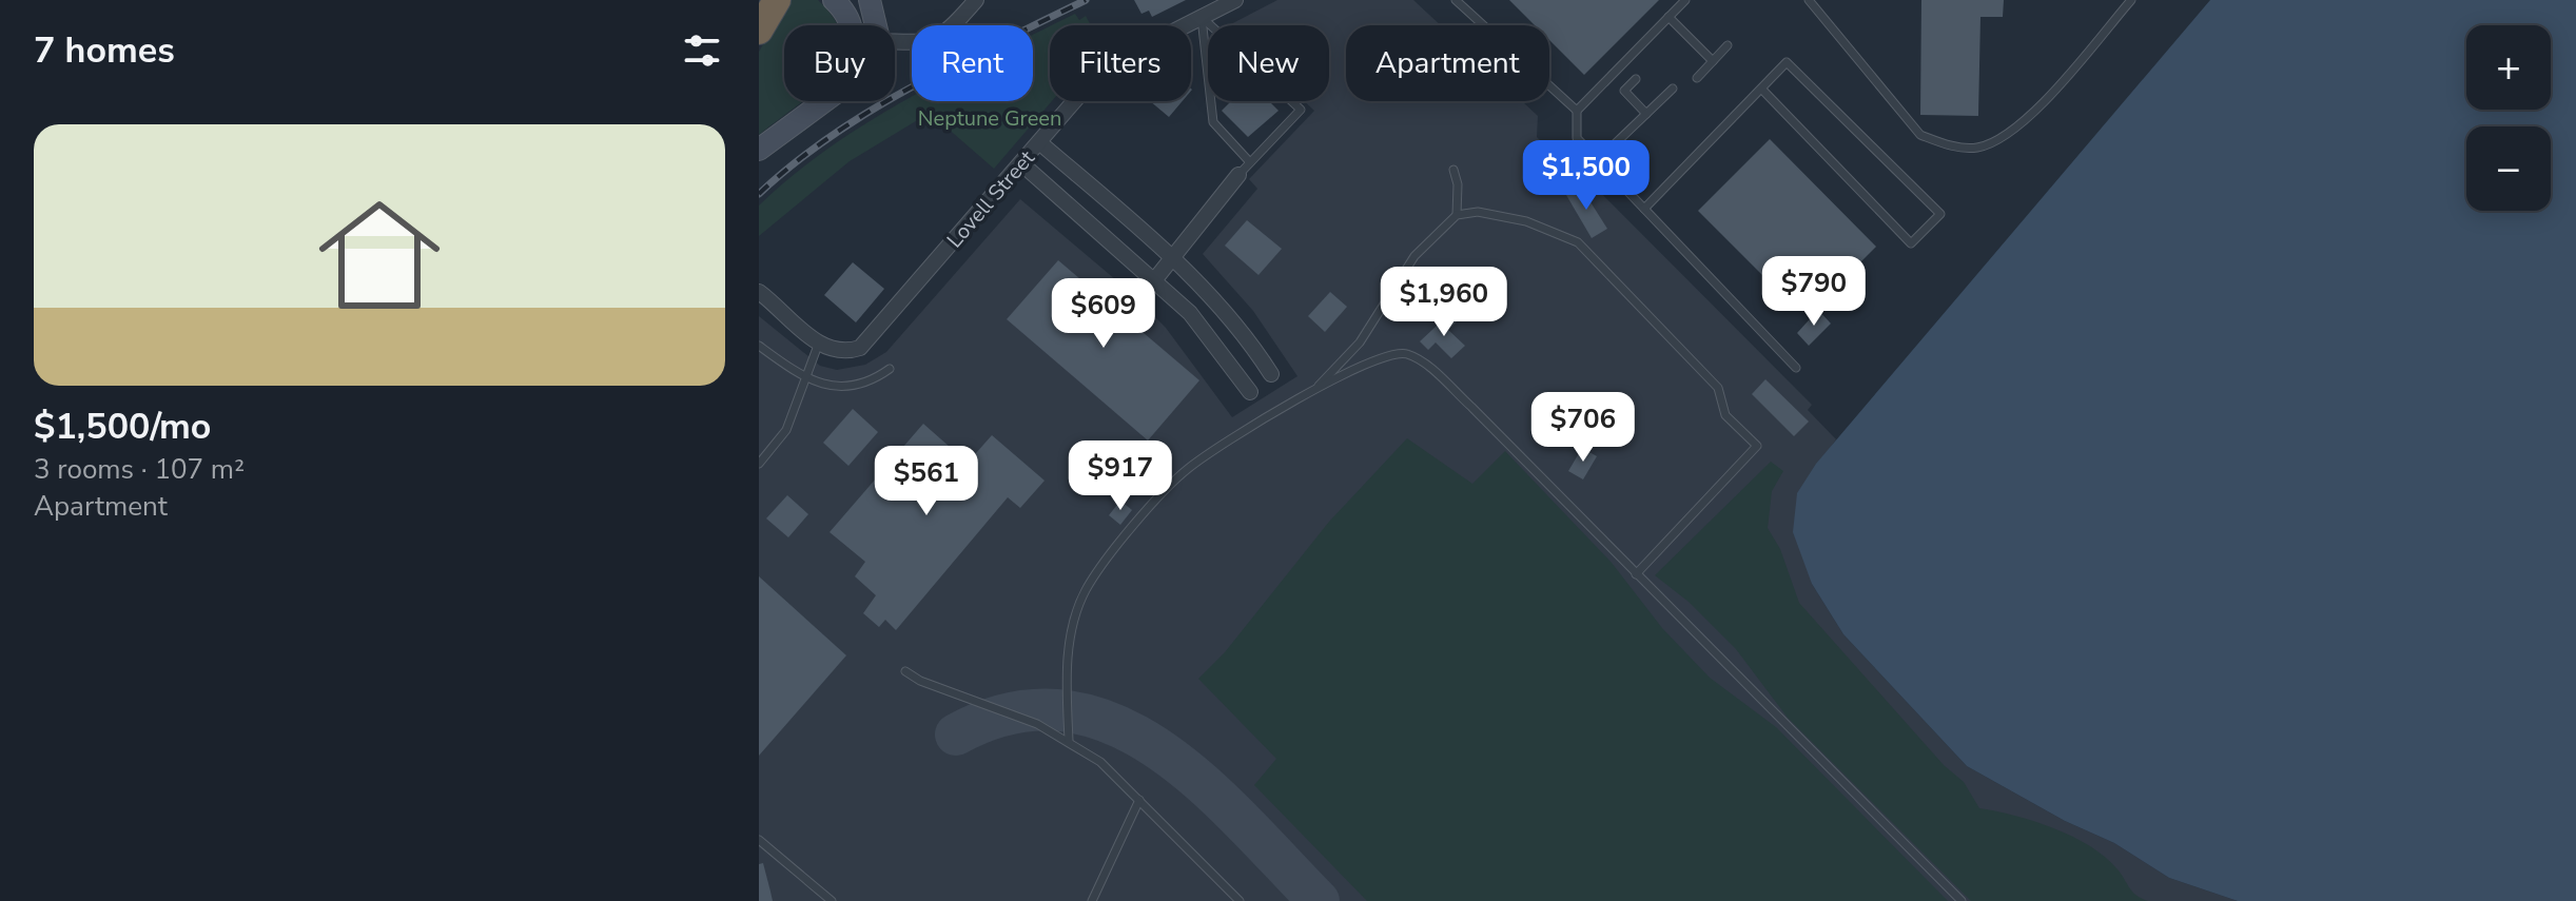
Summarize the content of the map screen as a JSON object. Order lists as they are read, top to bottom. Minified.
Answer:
{"streets":{"street":["Lovell Street"]},"parks":["Neptune Green"],"page":{"heading":"7 homes","map_buttons":["+","−"],"chip":["Buy","Rent","Filters","New","Apartment"],"list":[{"name":"$1,500/mo","note":"3 rooms · 107 m² · Apartment"}],"price":["$1,500","$790","$1,960","$609","$706","$917","$561"]}}
